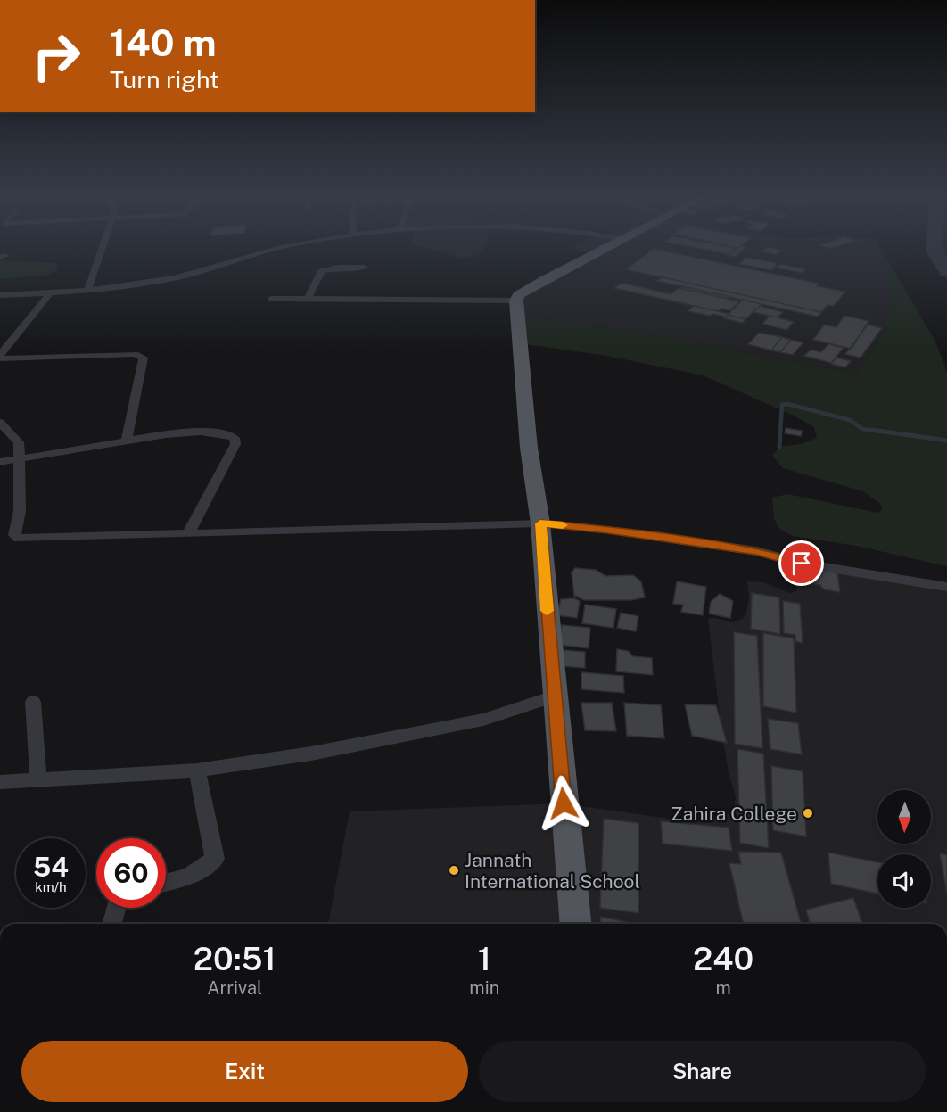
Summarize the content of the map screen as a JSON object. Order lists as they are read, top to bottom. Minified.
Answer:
{"places":["Zahira College","Jannath International School"],"north":"bottom","page":{"turn":["140 m","Turn right"],"speed":"54 km/h","limit":"60","eta":["20:51","Arrival","1","min","240","m"],"buttons":["Exit","Share"]}}
